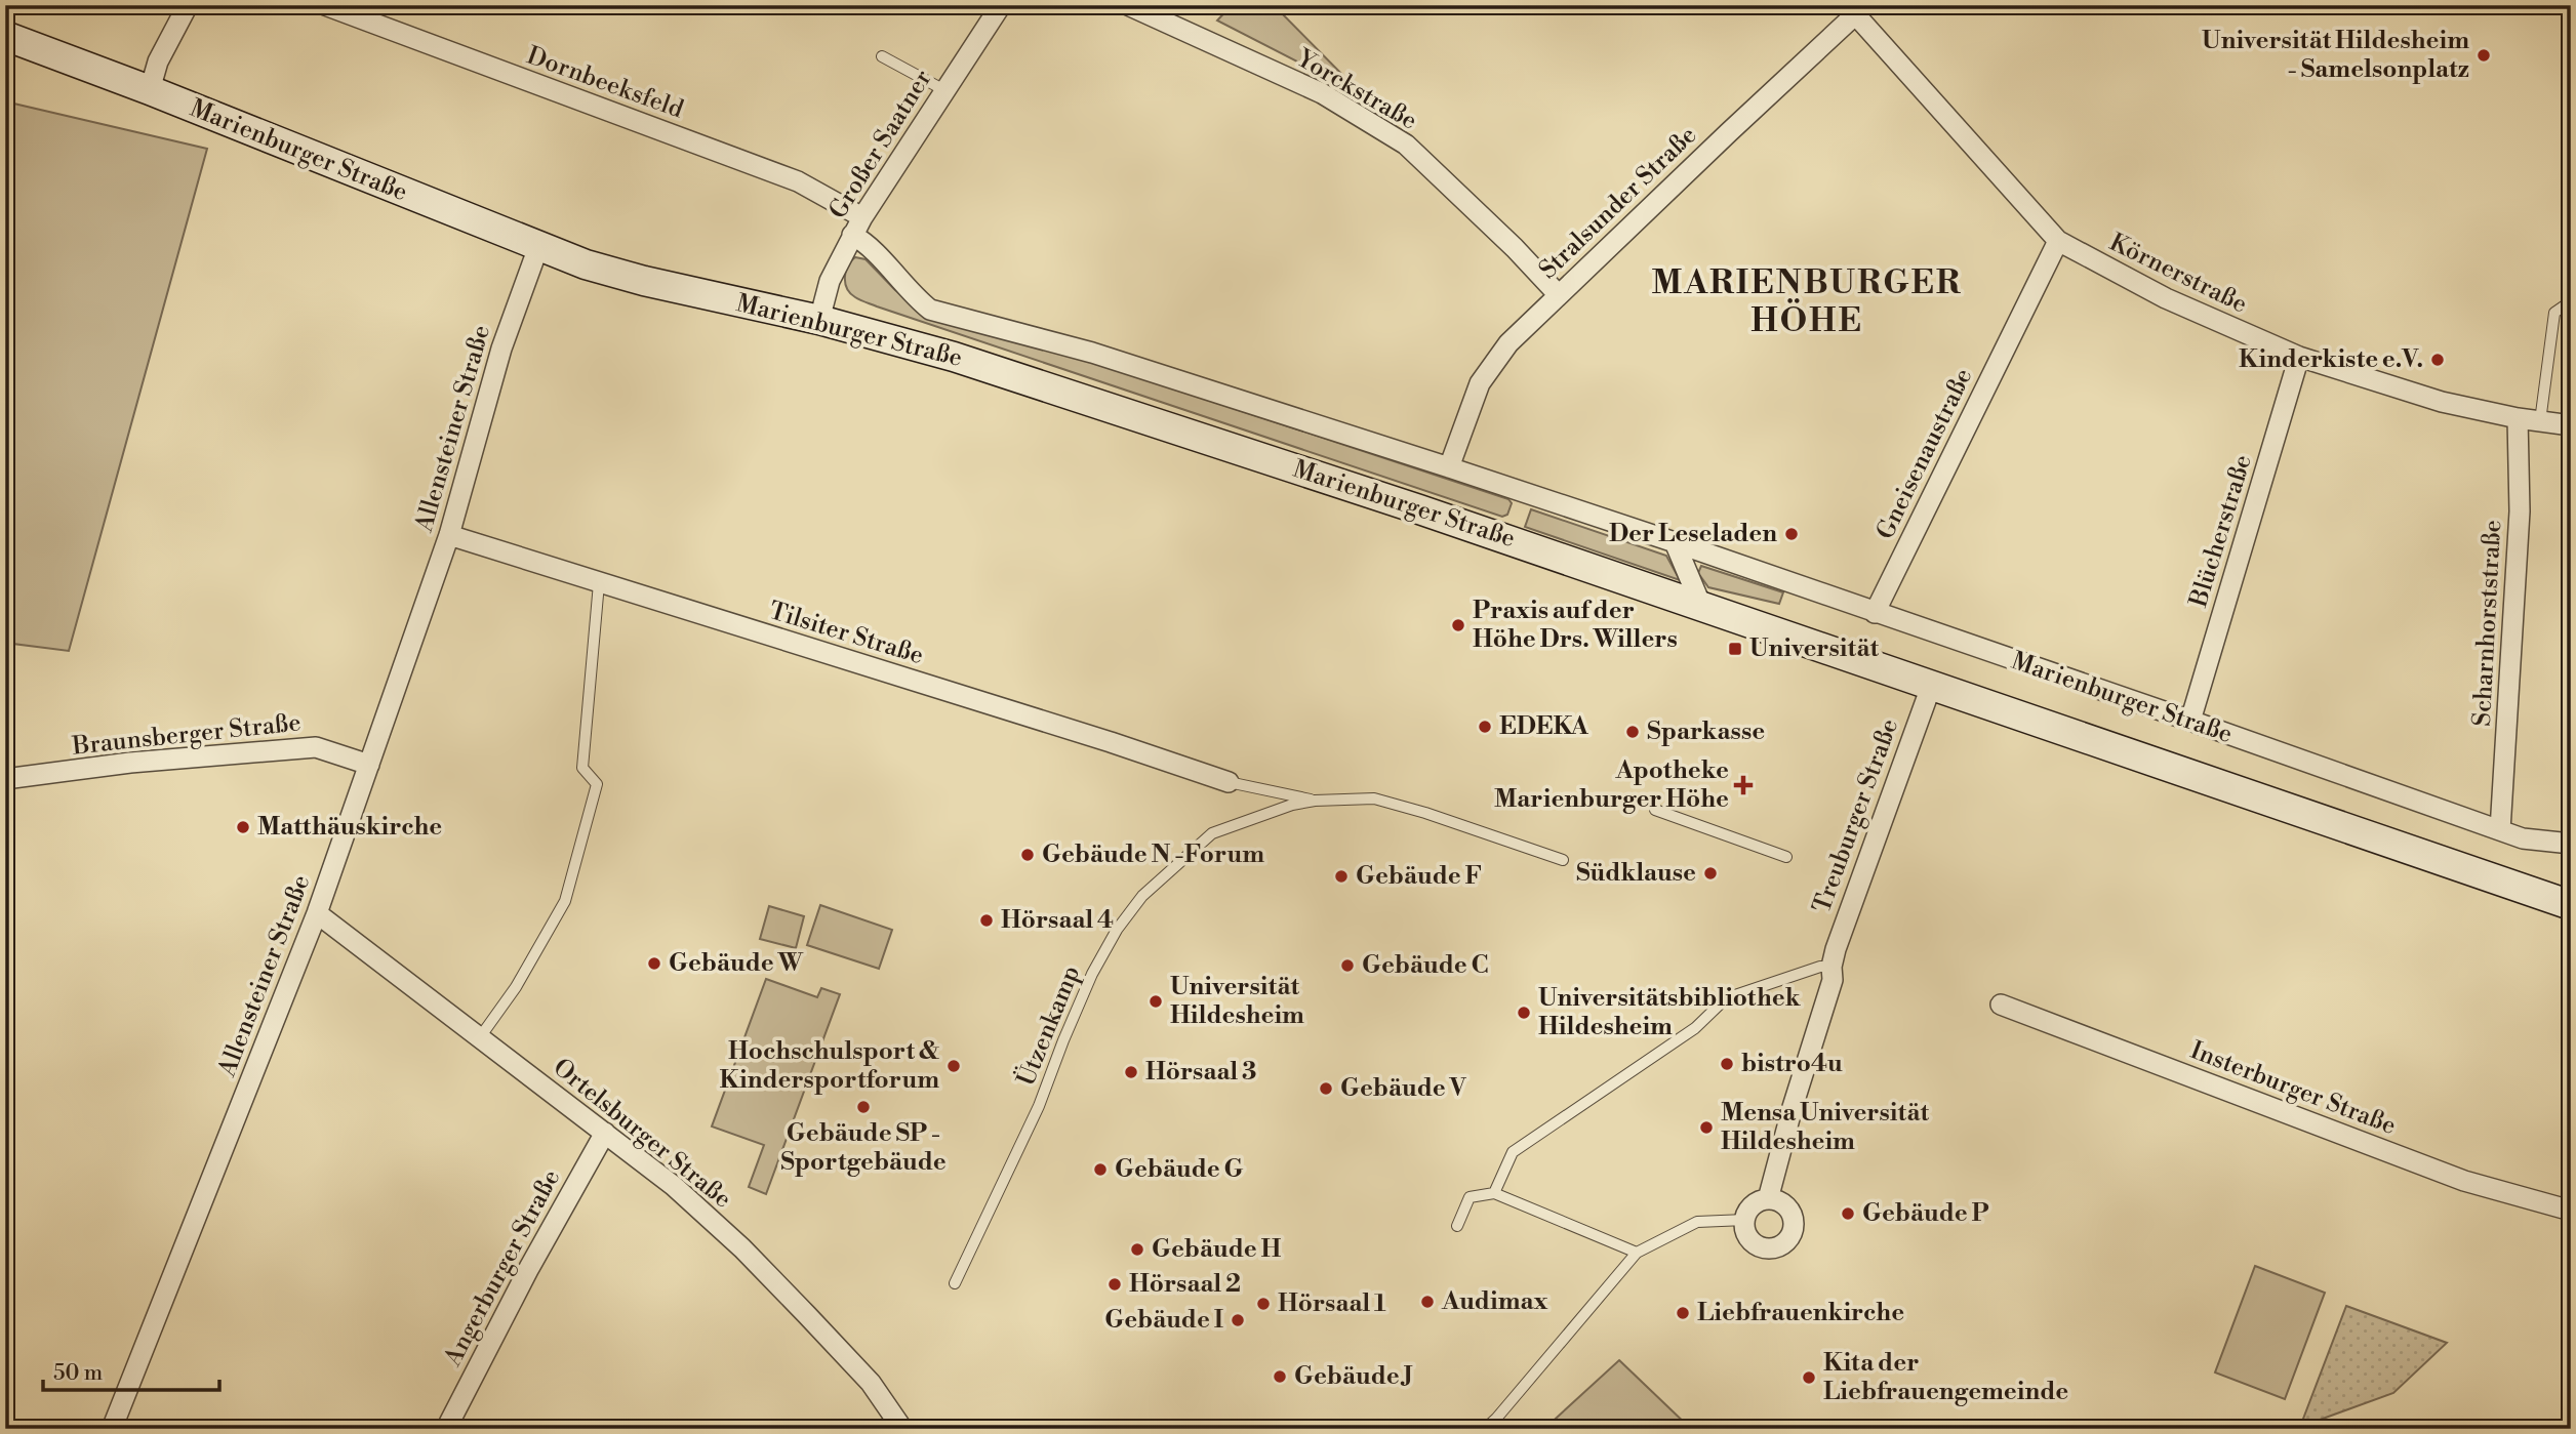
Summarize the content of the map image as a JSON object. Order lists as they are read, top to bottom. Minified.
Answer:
{"streets":{"main road":["Marienburger Straße"],"street":["Dornbeeksfeld","Yorckstraße","Großer Saatner","Stralsunder Straße","Körnerstraße","Allensteiner Straße","Gneisenaustraße","Blücherstraße","Scharnhorststraße","Tilsiter Straße","Braunsberger Straße","Treuburger Straße","Insterburger Straße","Ortelsburger Straße","Angerburger Straße"],"lane":["Ützenkamp"]},"crossings":[["Dornbeeksfeld","Großer Saatner"],["Dornbeeksfeld","Marienburger Straße"],["Yorckstraße","Stralsunder Straße"],["Großer Saatner","Marienburger Straße"],["Marienburger Straße","Stralsunder Straße"],["Marienburger Straße","Allensteiner Straße"],["Marienburger Straße","Gneisenaustraße"],["Marienburger Straße","Blücherstraße"],["Marienburger Straße","Scharnhorststraße"],["Marienburger Straße","Treuburger Straße"],["Stralsunder Straße","Körnerstraße"],["Körnerstraße","Gneisenaustraße"],["Körnerstraße","Blücherstraße"],["Körnerstraße","Scharnhorststraße"],["Allensteiner Straße","Tilsiter Straße"],["Allensteiner Straße","Braunsberger Straße"],["Allensteiner Straße","Ortelsburger Straße"],["Ortelsburger Straße","Angerburger Straße"]],"districts":["MARIENBURGER HÖHE"],"places":{"other":["Universität Hildesheim - Samelsonplatz","Kinderkiste e.V.","Der Leseladen","Praxis auf der Höhe Drs. Willers","EDEKA","Sparkasse","Matthäuskirche","Gebäude N -Forum","Südklause","Gebäude F","Hörsaal 4","Gebäude W","Gebäude C","Universität Hildesheim","Universitätsbibliothek Hildesheim","bistro4u","Hochschulsport & Kindersportforum","Hörsaal 3","Gebäude V","Gebäude SP - Sportgebäude","Mensa Universität Hildesheim","Gebäude G","Gebäude P","Gebäude H","Hörsaal 2","Audimax","Hörsaal 1","Liebfrauenkirche","Gebäude I","Gebäude J","Kita der Liebfrauengemeinde"],"transit":["Universität"],"health":["Apotheke Marienburger Höhe"]},"scale_bar":"50 m"}
